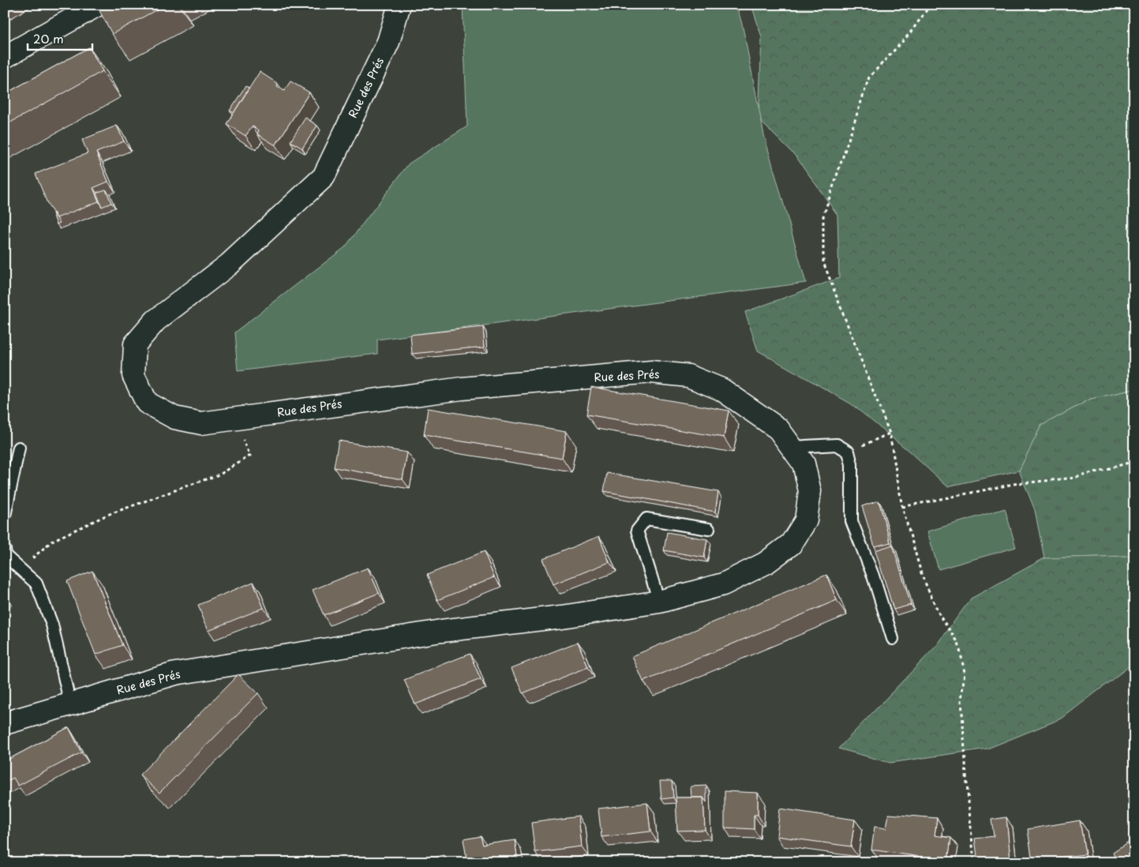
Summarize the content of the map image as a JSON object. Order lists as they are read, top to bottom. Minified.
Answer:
{"streets":{"street":["Rue des Prés"]},"scale_bar":"20 m"}
